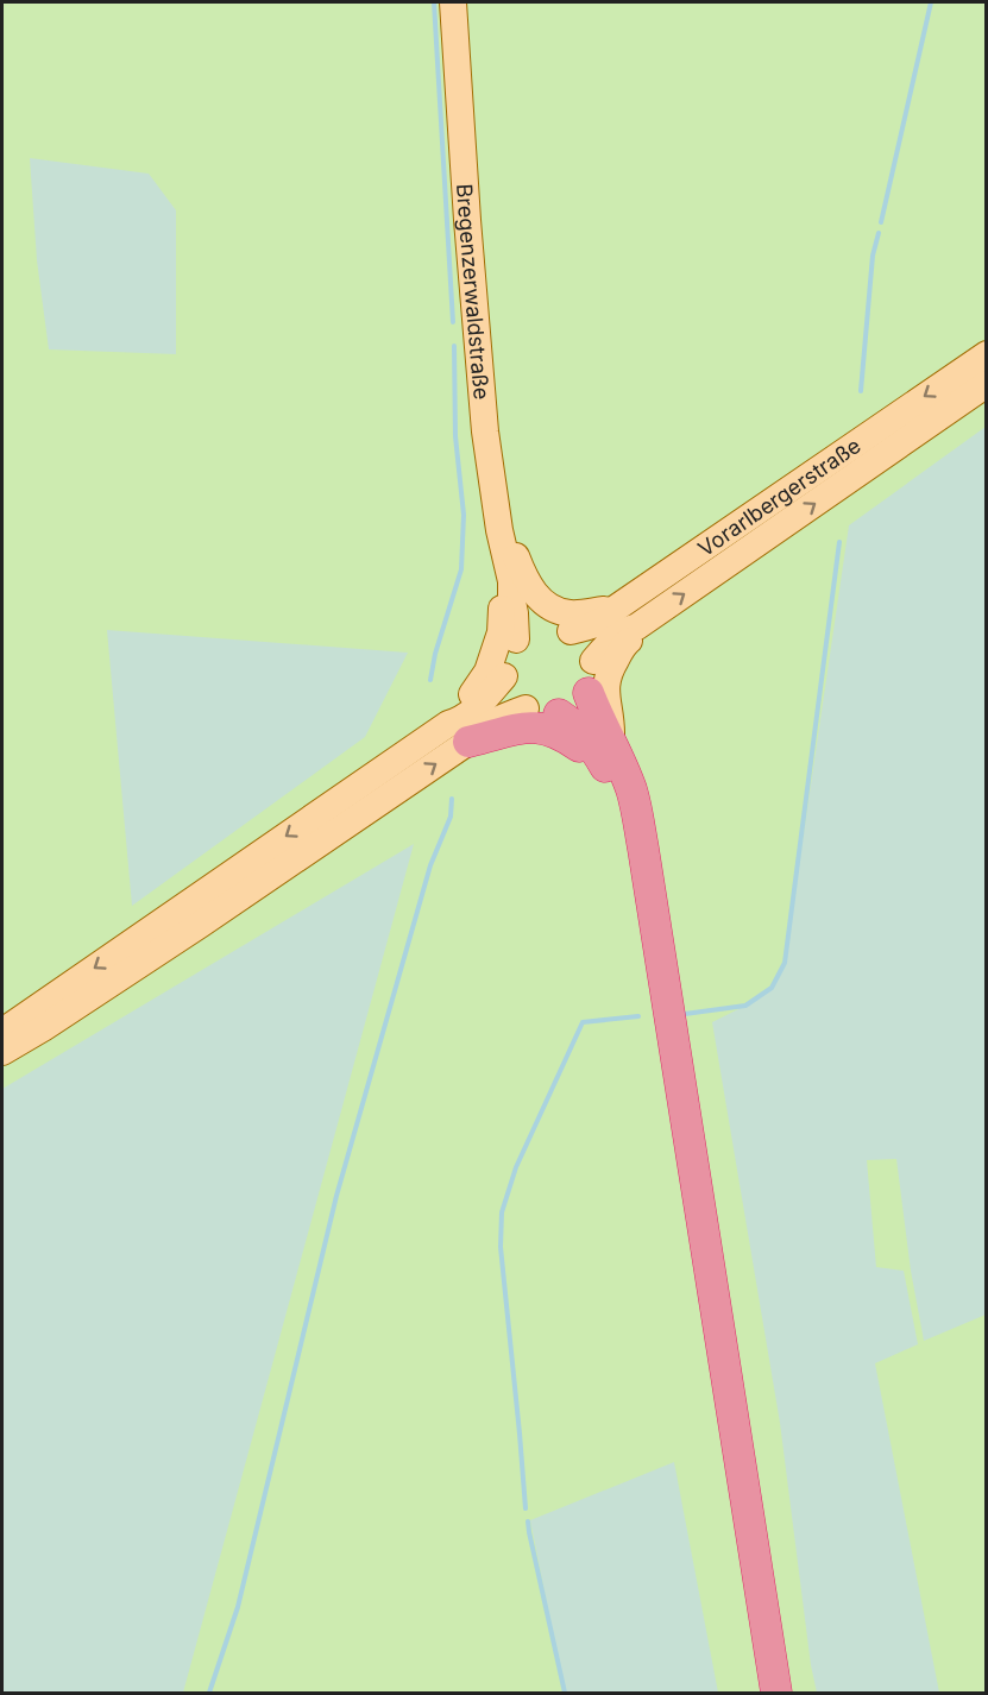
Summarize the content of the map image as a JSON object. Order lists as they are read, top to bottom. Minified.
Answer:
{"streets":{"main road":["Bregenzerwaldstraße","Vorarlbergerstraße"]},"crossings":[["Bregenzerwaldstraße","Vorarlbergerstraße"]]}
